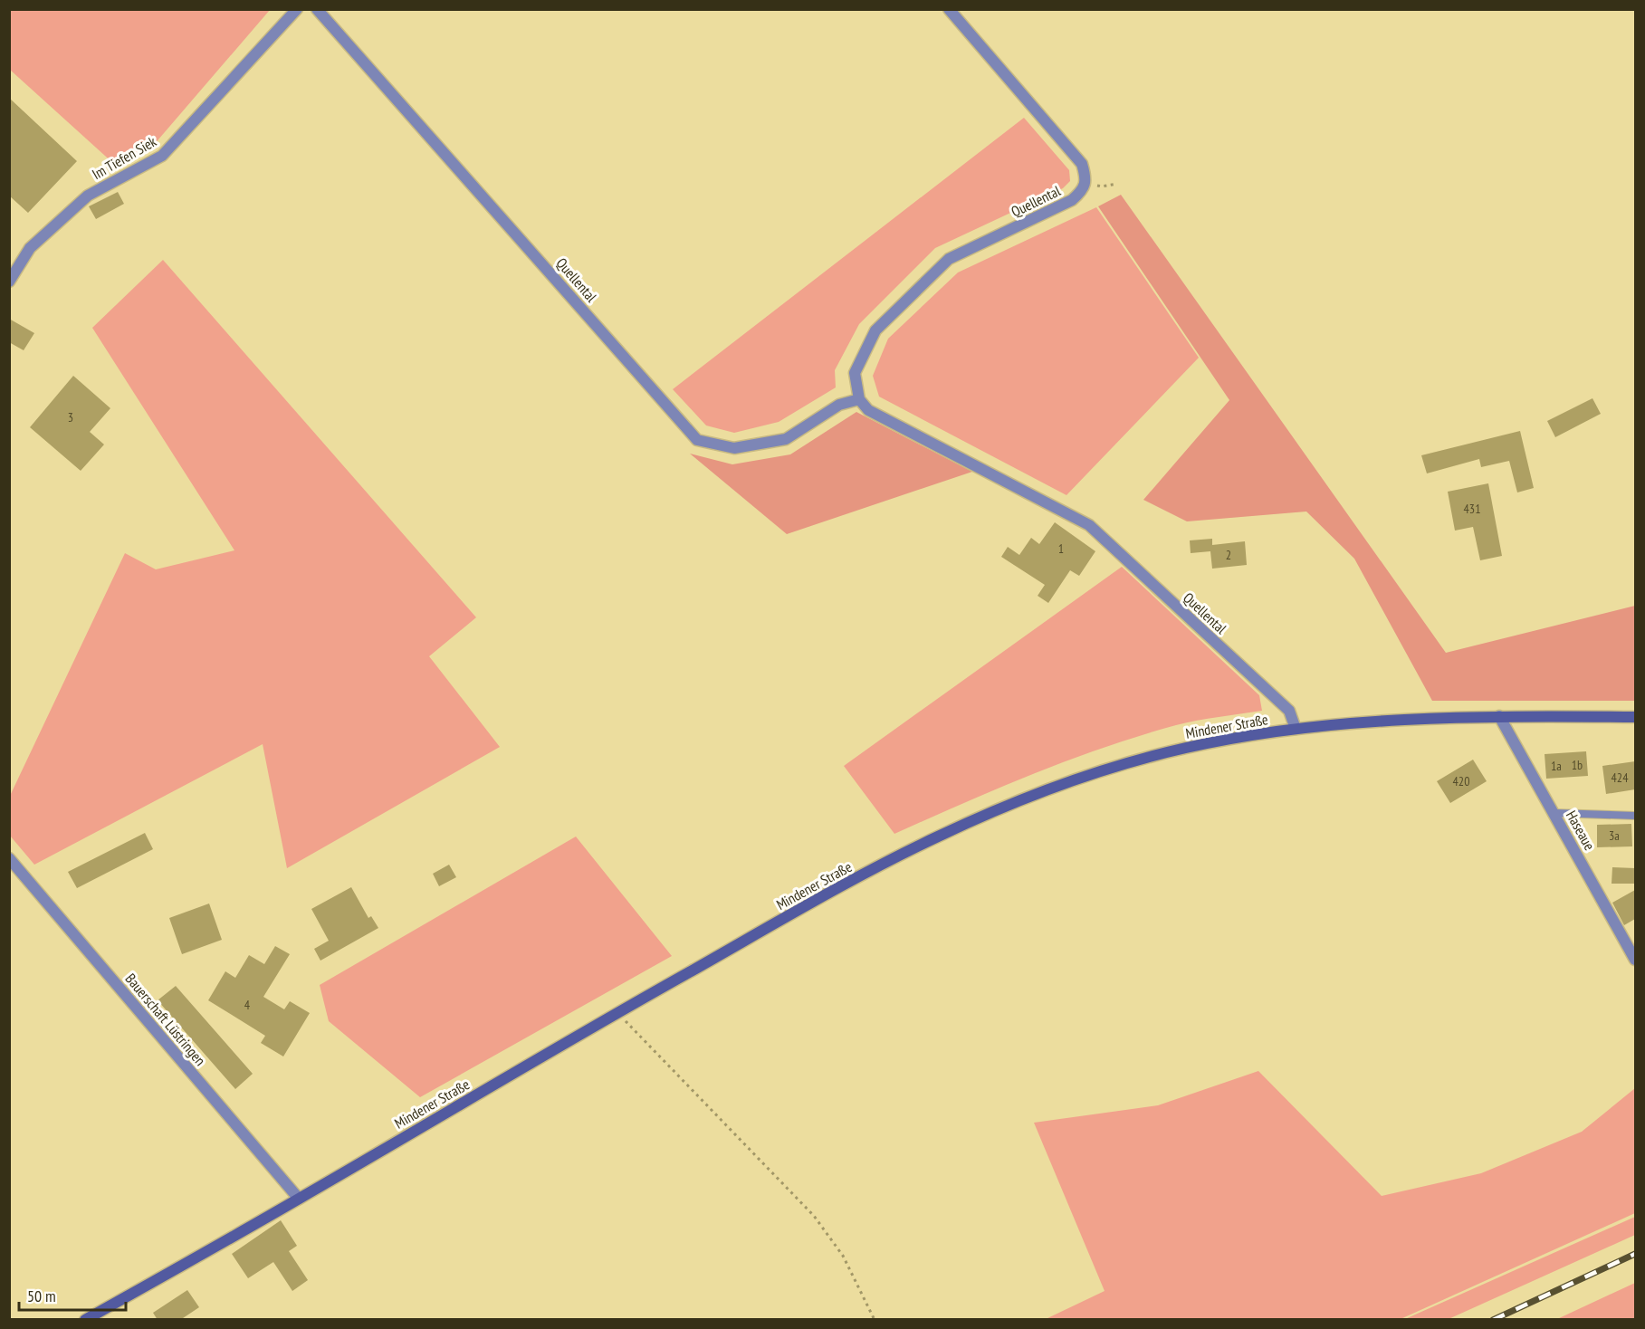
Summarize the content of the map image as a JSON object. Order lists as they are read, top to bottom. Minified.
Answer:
{"streets":{"main road":["Mindener Straße"],"street":["Im Tiefen Siek","Quellental","Haseaue","Bauerschaft Lüstringen"]},"crossings":[["Quellental","Mindener Straße"],["Mindener Straße","Haseaue"],["Mindener Straße","Bauerschaft Lüstringen"]],"house_numbers":["3","431","1","2","1b","1a","424","420","3a","4"],"scale_bar":"50 m"}
